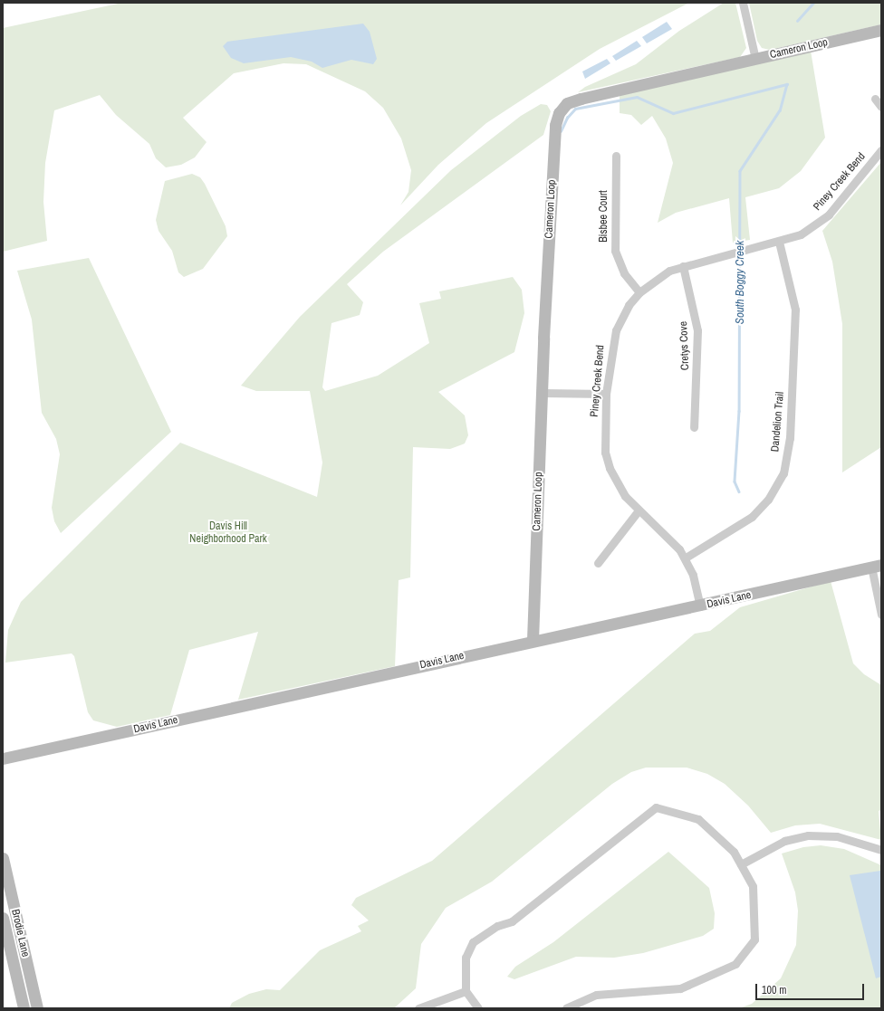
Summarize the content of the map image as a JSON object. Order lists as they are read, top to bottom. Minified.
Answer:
{"streets":{"street":["Cameron Loop","Piney Creek Bend","Bisbee Court","Cretys Cove","Dandelion Trail","Davis Lane","Brodie Lane"]},"crossings":[["Cameron Loop","Davis Lane"],["Piney Creek Bend","Bisbee Court"],["Piney Creek Bend","Cretys Cove"],["Piney Creek Bend","Dandelion Trail"],["Piney Creek Bend","Davis Lane"]],"water":["South Boggy Creek"],"parks":["Davis Hill Neighborhood Park"],"scale_bar":"100 m"}
